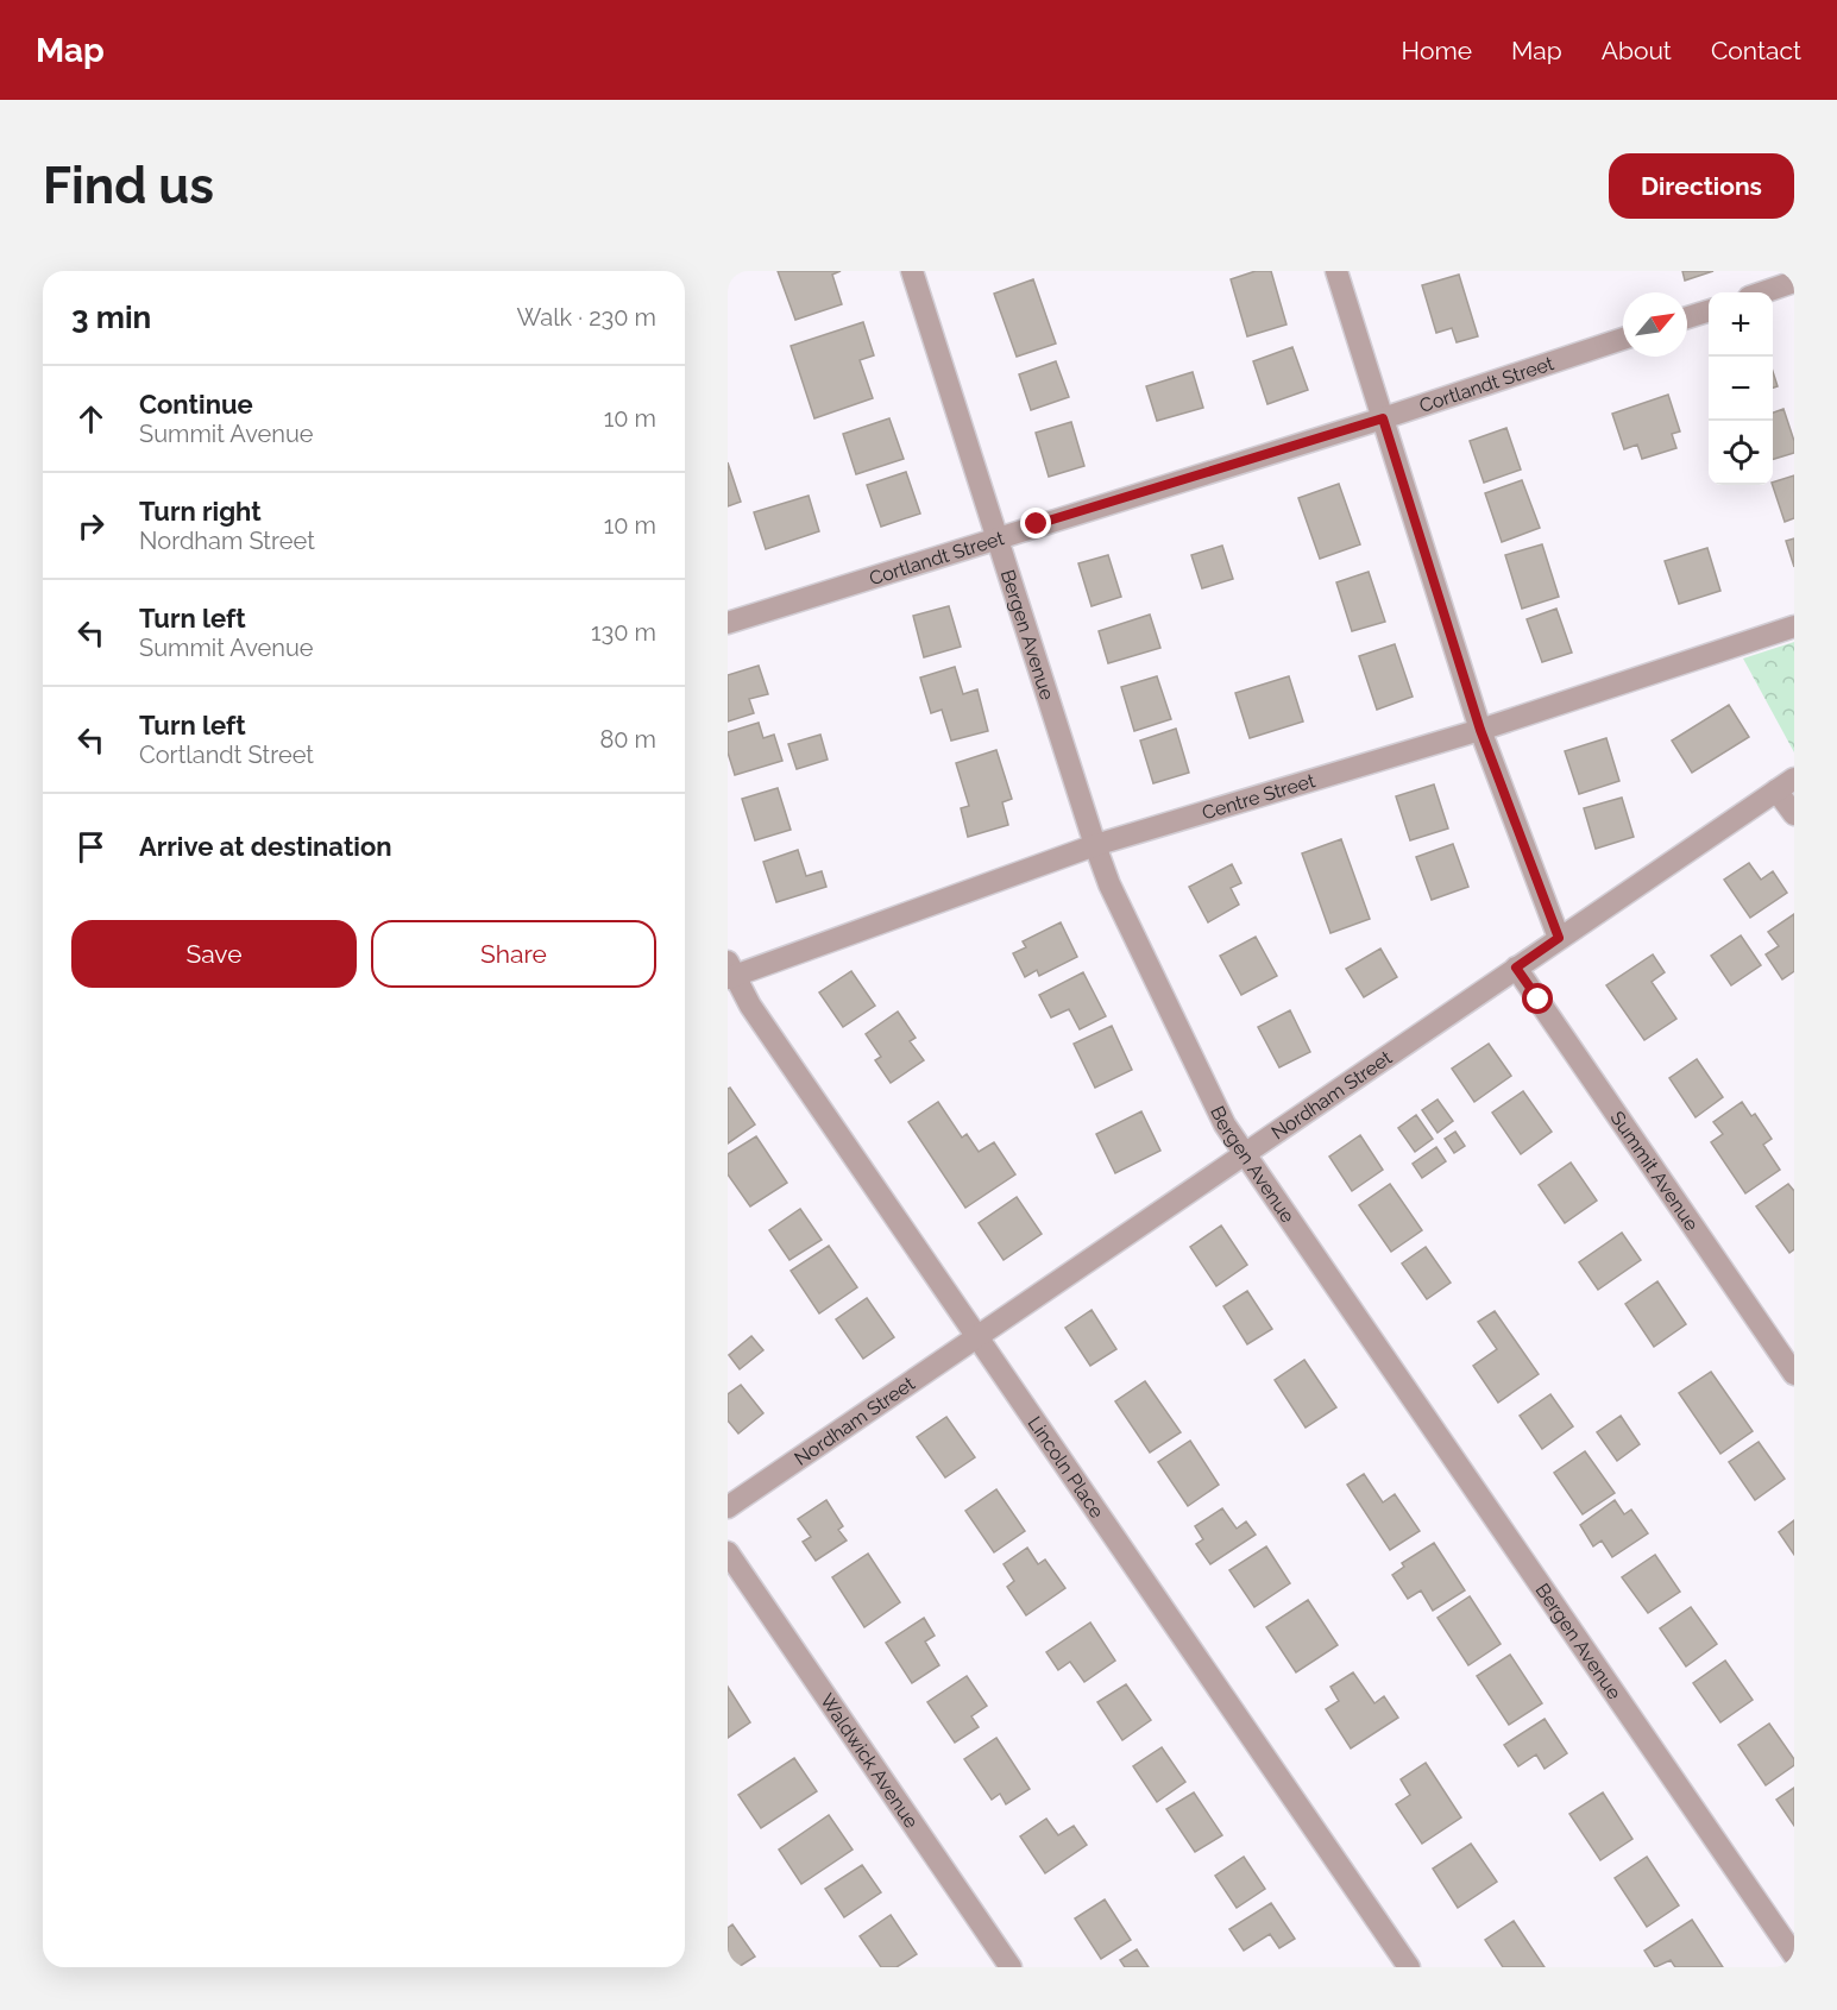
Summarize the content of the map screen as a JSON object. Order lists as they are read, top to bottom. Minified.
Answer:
{"streets":{"street":["Cortlandt Street","Bergen Avenue","Centre Street","Nordham Street","Summit Avenue","Lincoln Place","Waldwick Avenue"]},"crossings":[["Cortlandt Street","Bergen Avenue"],["Bergen Avenue","Centre Street"],["Bergen Avenue","Nordham Street"],["Centre Street","Lincoln Place"],["Nordham Street","Summit Avenue"],["Nordham Street","Lincoln Place"]],"north":"top right","page":{"header":"Map","nav":["Home","Map","About","Contact"],"buttons":["Directions",["Save","Share"]],"title":"Find us","heading":["3 min","Walk · 230 m"],"map_buttons":["+","−"],"list":[["Continue","Summit Avenue","10 m"],["Turn right","Nordham Street","10 m"],["Turn left","Summit Avenue","130 m"],["Turn left","Cortlandt Street","80 m"],"Arrive at destination"]}}
